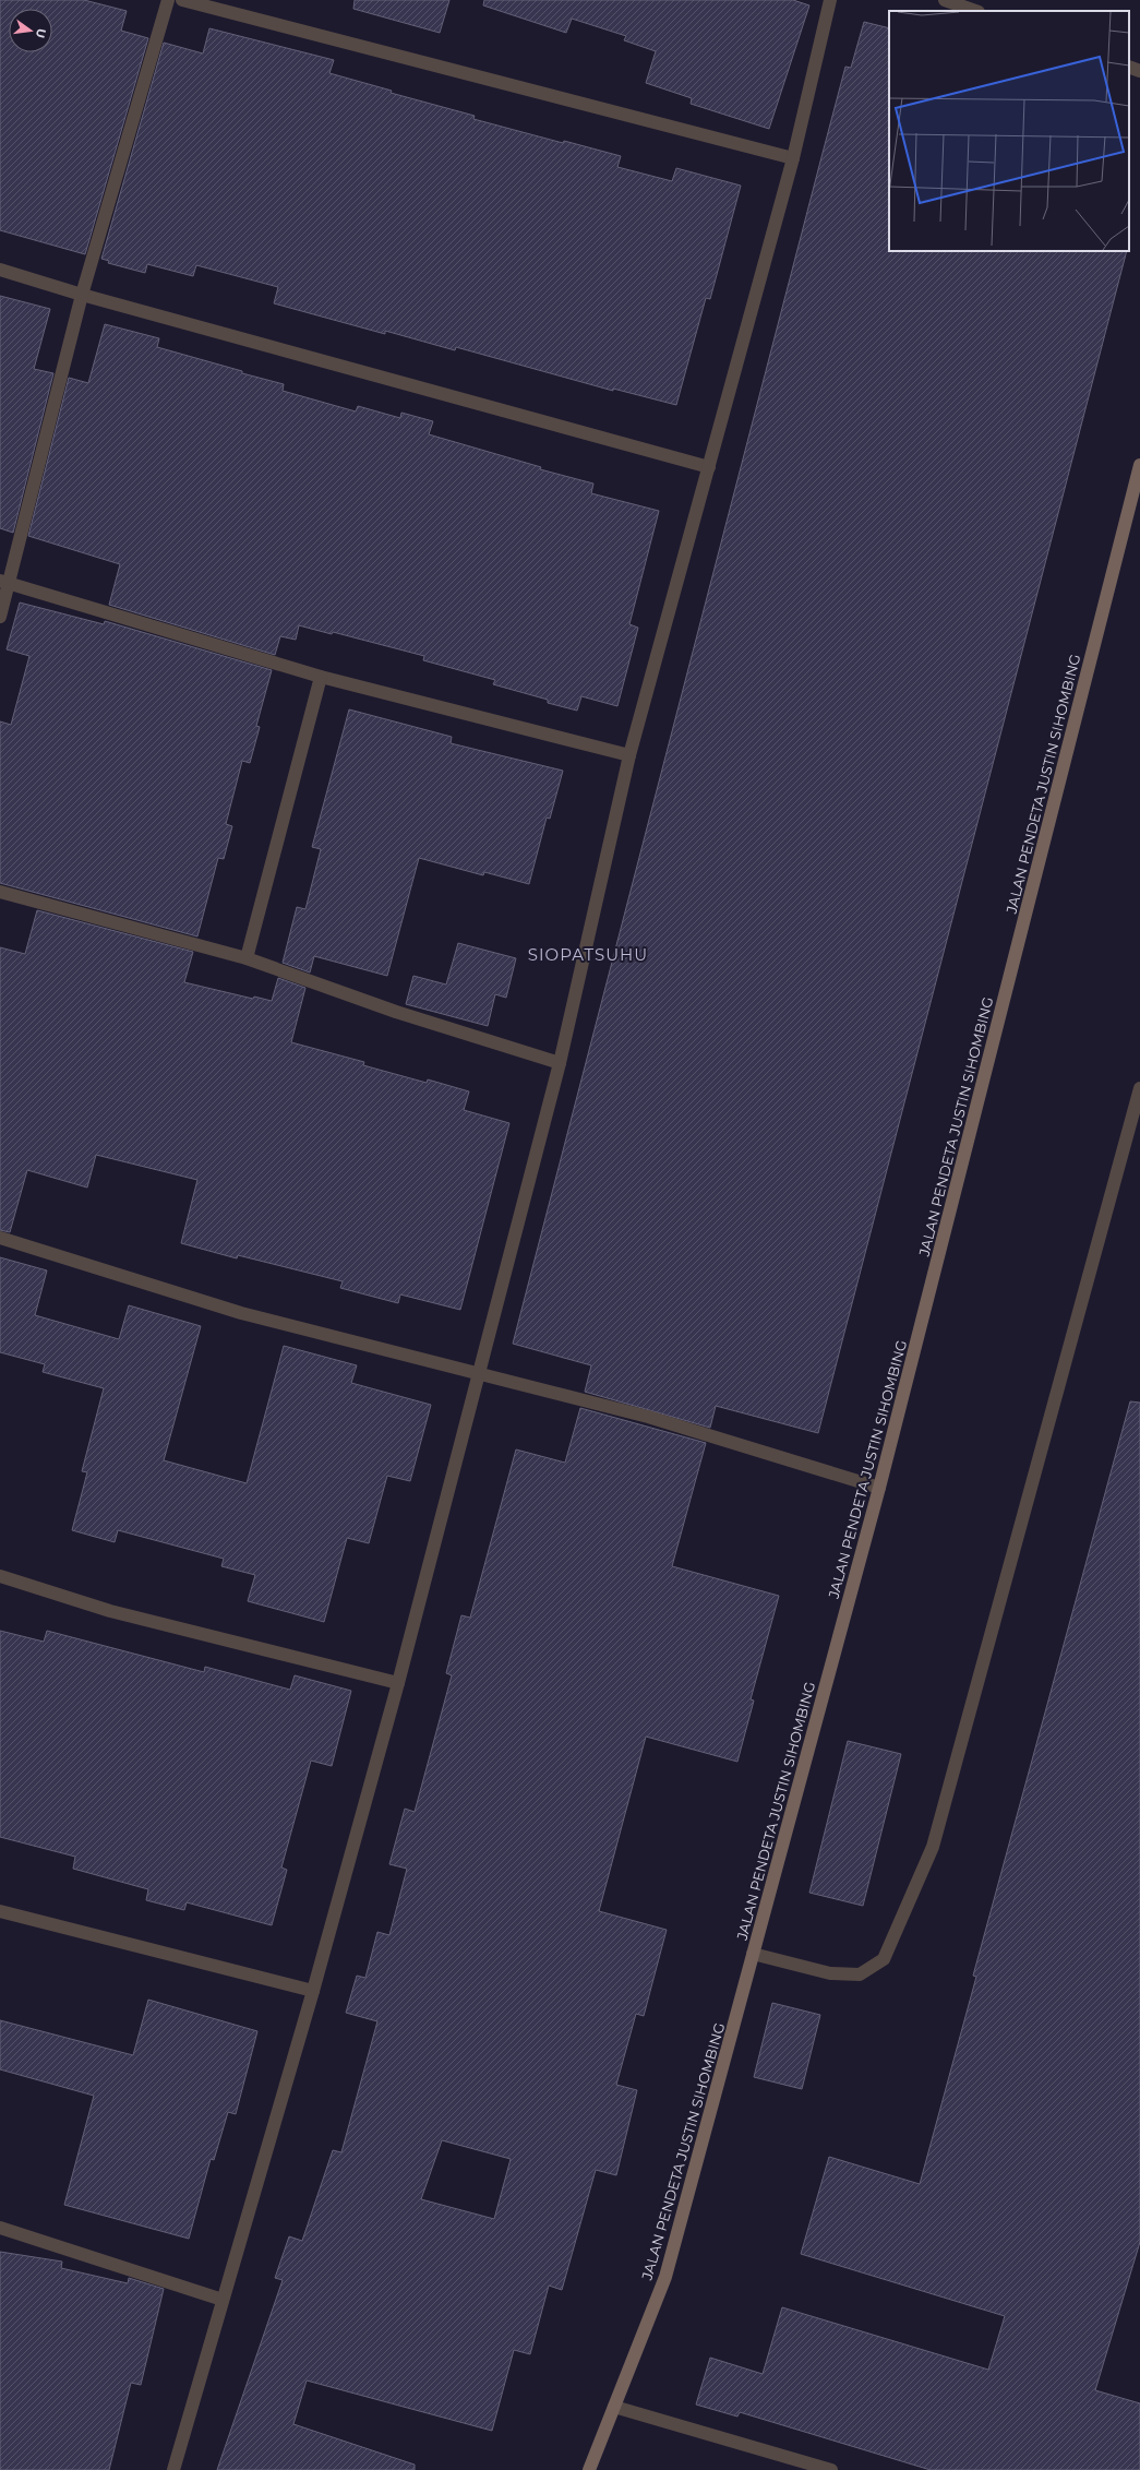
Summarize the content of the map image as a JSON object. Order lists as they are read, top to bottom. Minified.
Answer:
{"streets":{"street":["JALAN PENDETA JUSTIN SIHOMBING"]},"districts":["SIOPATSUHU"],"north":"right"}
